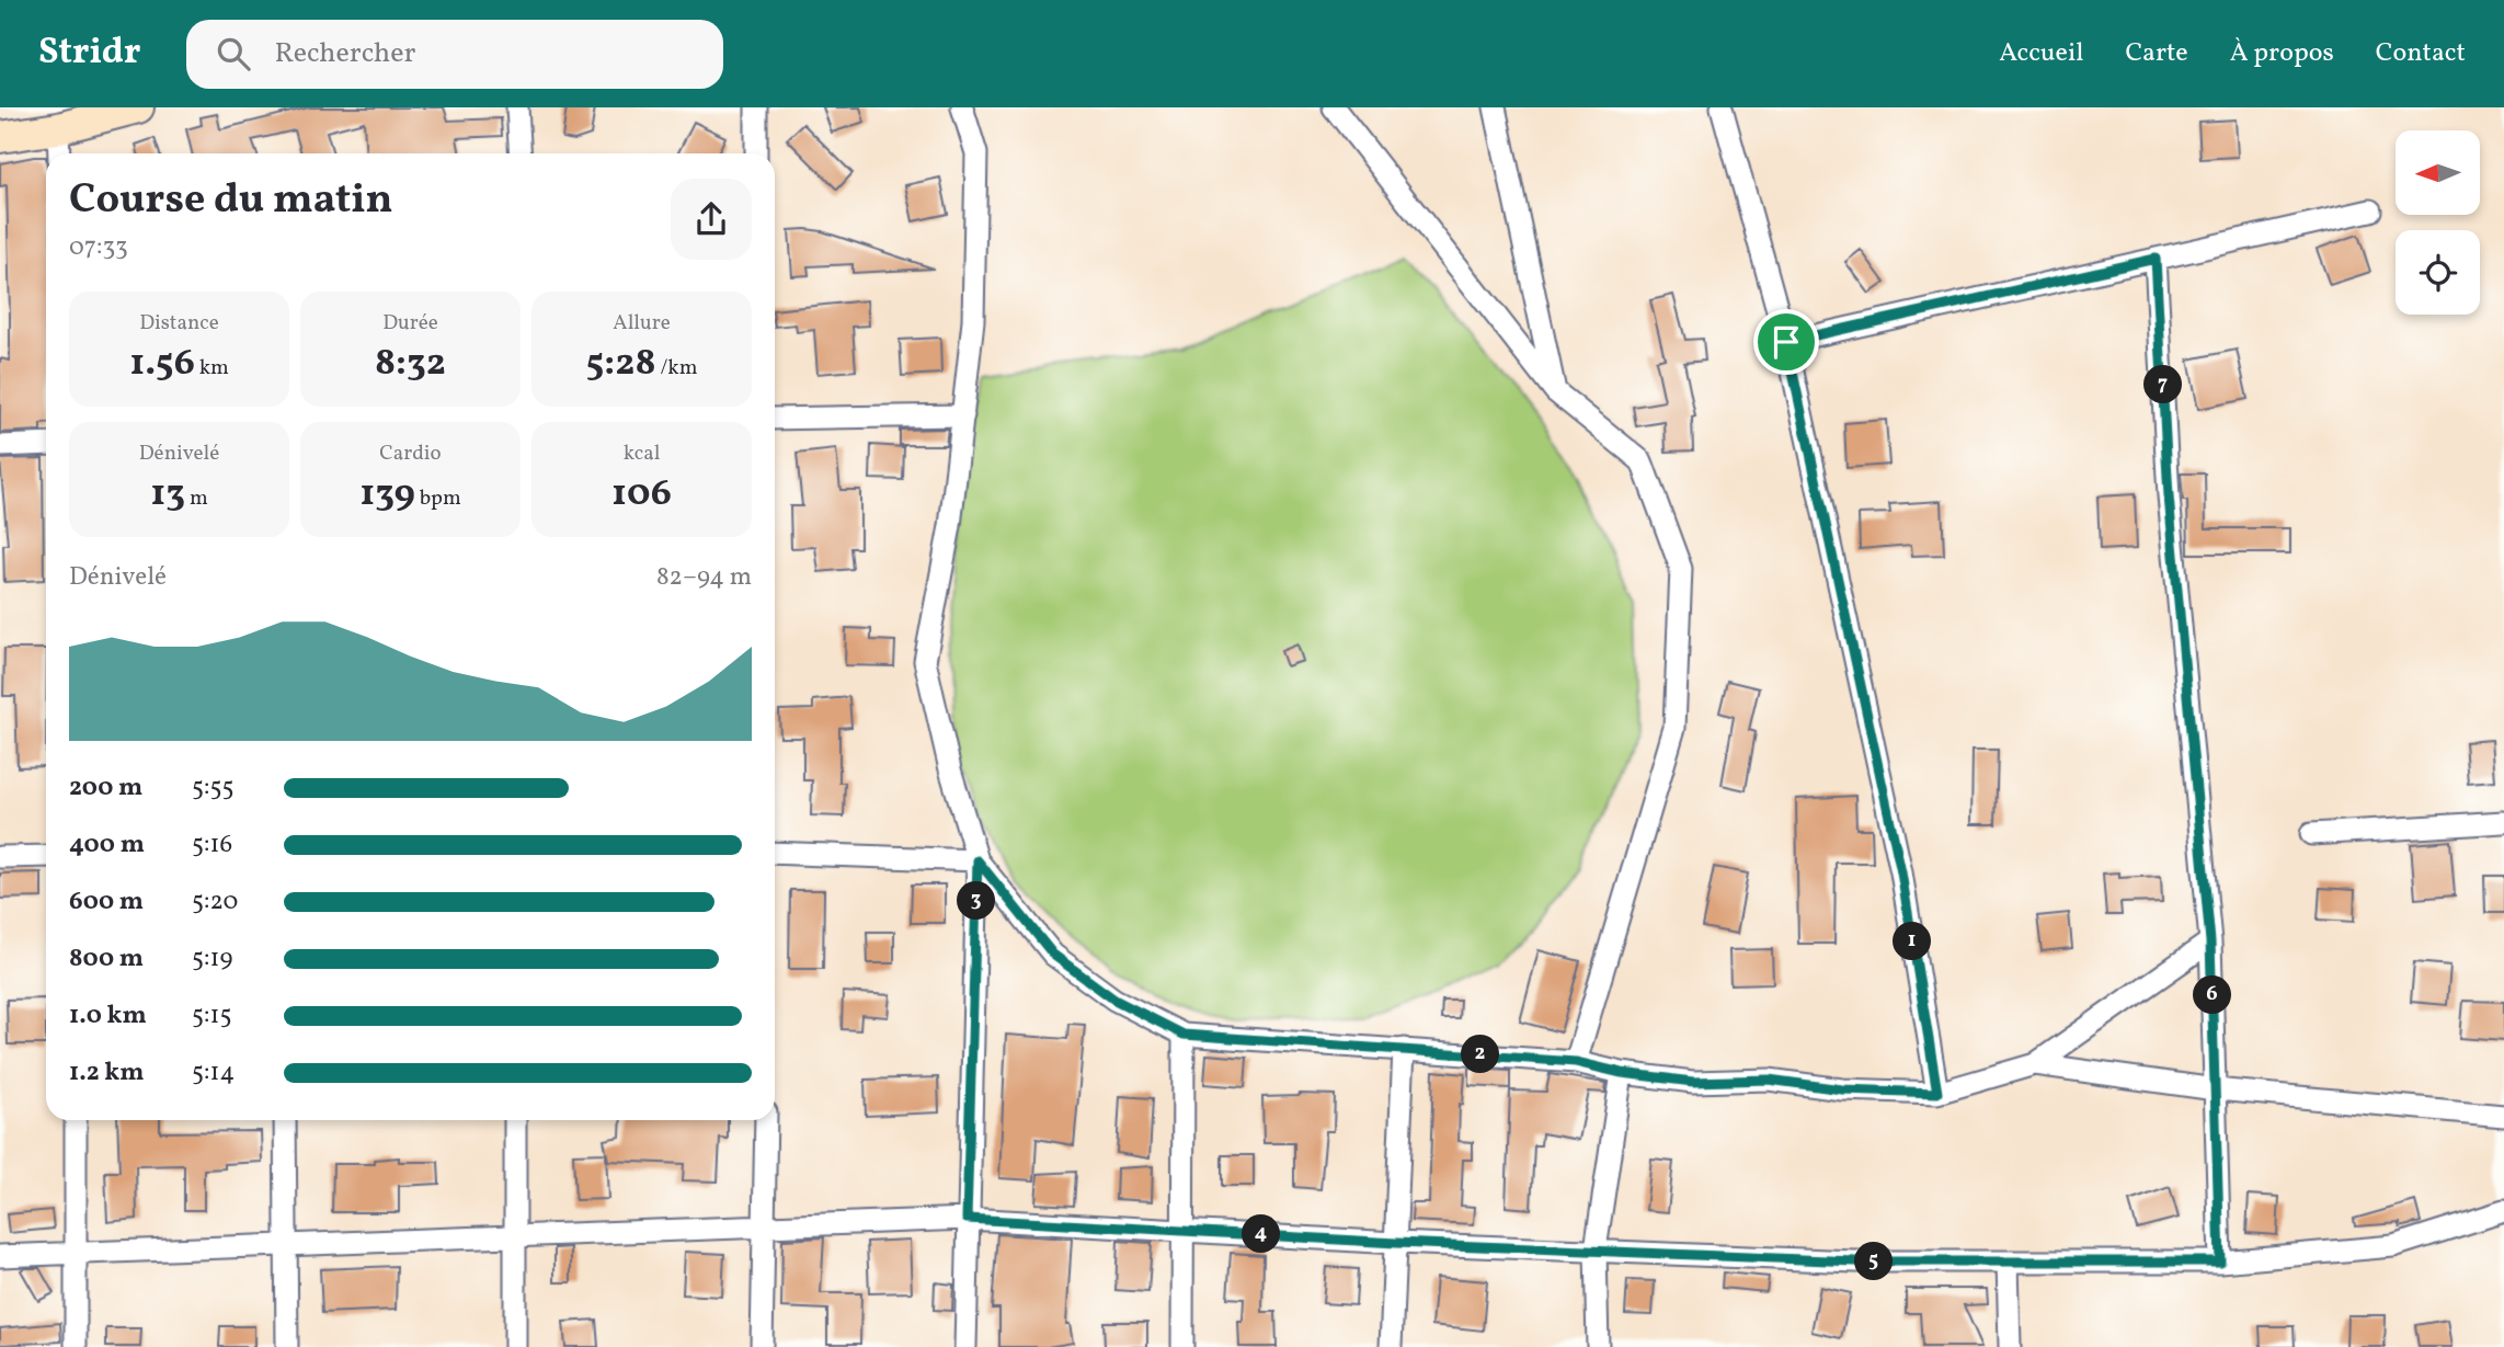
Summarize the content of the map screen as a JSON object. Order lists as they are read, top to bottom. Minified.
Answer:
{"north":"left","page":{"header":"Stridr","search":"Rechercher","nav":["Accueil","Carte","À propos","Contact"],"heading":["Course du matin","07:33"],"stats":[["Distance","1.56 km"],["Durée","8:32"],["Allure","5:28 /km"],["Dénivelé","13 m"],["Cardio","139 bpm"],["kcal","106"]],"pins":["7","3","1","6","2","4","5"],"chart":["Dénivelé","82–94 m"],"list":[{"name":"200 m","note":"5:55"},{"name":"400 m","note":"5:16"},{"name":"600 m","note":"5:20"},{"name":"800 m","note":"5:19"},{"name":"1.0 km","note":"5:15"},{"name":"1.2 km","note":"5:14"}]}}
